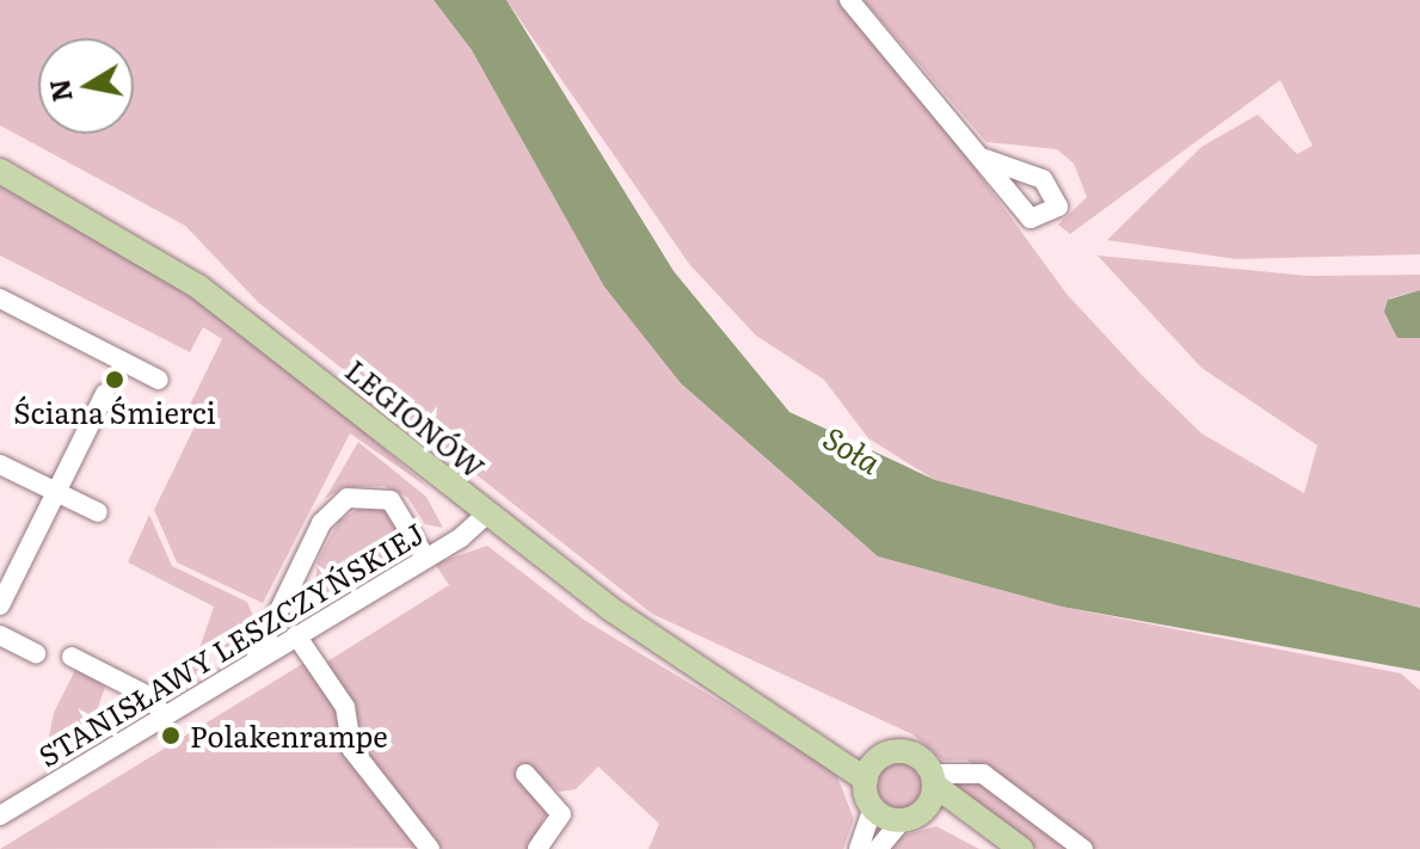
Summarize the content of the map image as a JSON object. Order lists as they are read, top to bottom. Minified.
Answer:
{"streets":{"main road":["LEGIONÓW"],"street":["STANISŁAWY LESZCZYŃSKIEJ"]},"crossings":[["LEGIONÓW","STANISŁAWY LESZCZYŃSKIEJ"]],"water":["Soła"],"places":["Ściana Śmierci","Polakenrampe"],"north":"left"}
